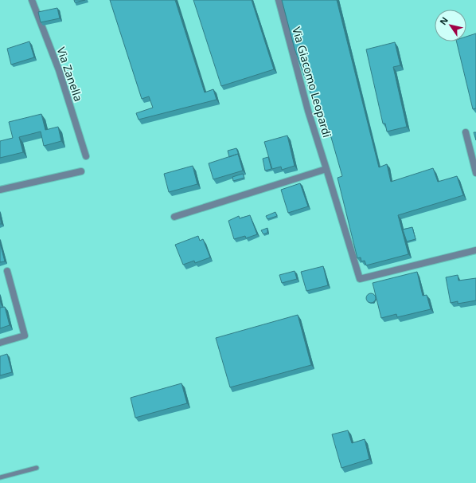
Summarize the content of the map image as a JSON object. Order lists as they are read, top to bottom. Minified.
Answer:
{"streets":{"street":["Via Zanella","Via Giacomo Leopardi"]},"north":"top left"}
